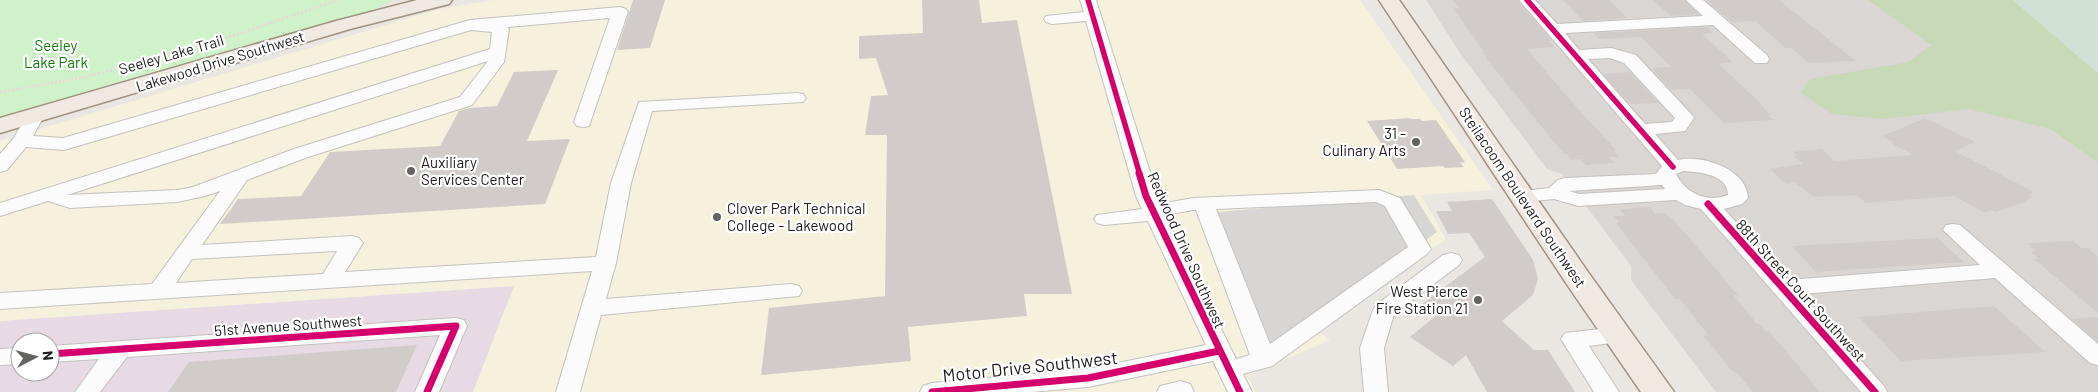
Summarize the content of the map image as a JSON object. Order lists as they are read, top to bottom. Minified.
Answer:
{"streets":{"main road":["Lakewood Drive Southwest","Steilacoom Boulevard Southwest"],"street":["Redwood Drive Southwest","88th Street Court Southwest","51st Avenue Southwest","Motor Drive Southwest"],"path":["Seeley Lake Trail"]},"crossings":[["Redwood Drive Southwest","Motor Drive Southwest"]],"parks":["Seeley Lake Park"],"places":["31 - Culinary Arts","Auxiliary Services Center","Clover Park Technical College - Lakewood","West Pierce Fire Station 21"],"north":"right"}
